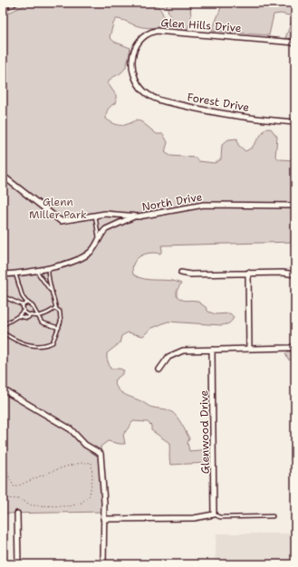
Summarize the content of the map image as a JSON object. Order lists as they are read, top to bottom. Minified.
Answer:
{"streets":{"street":["Glen Hills Drive","Forest Drive","North Drive","Glenwood Drive"]},"crossings":[["Glen Hills Drive","Forest Drive"]],"parks":["Glenn Miller Park"]}
